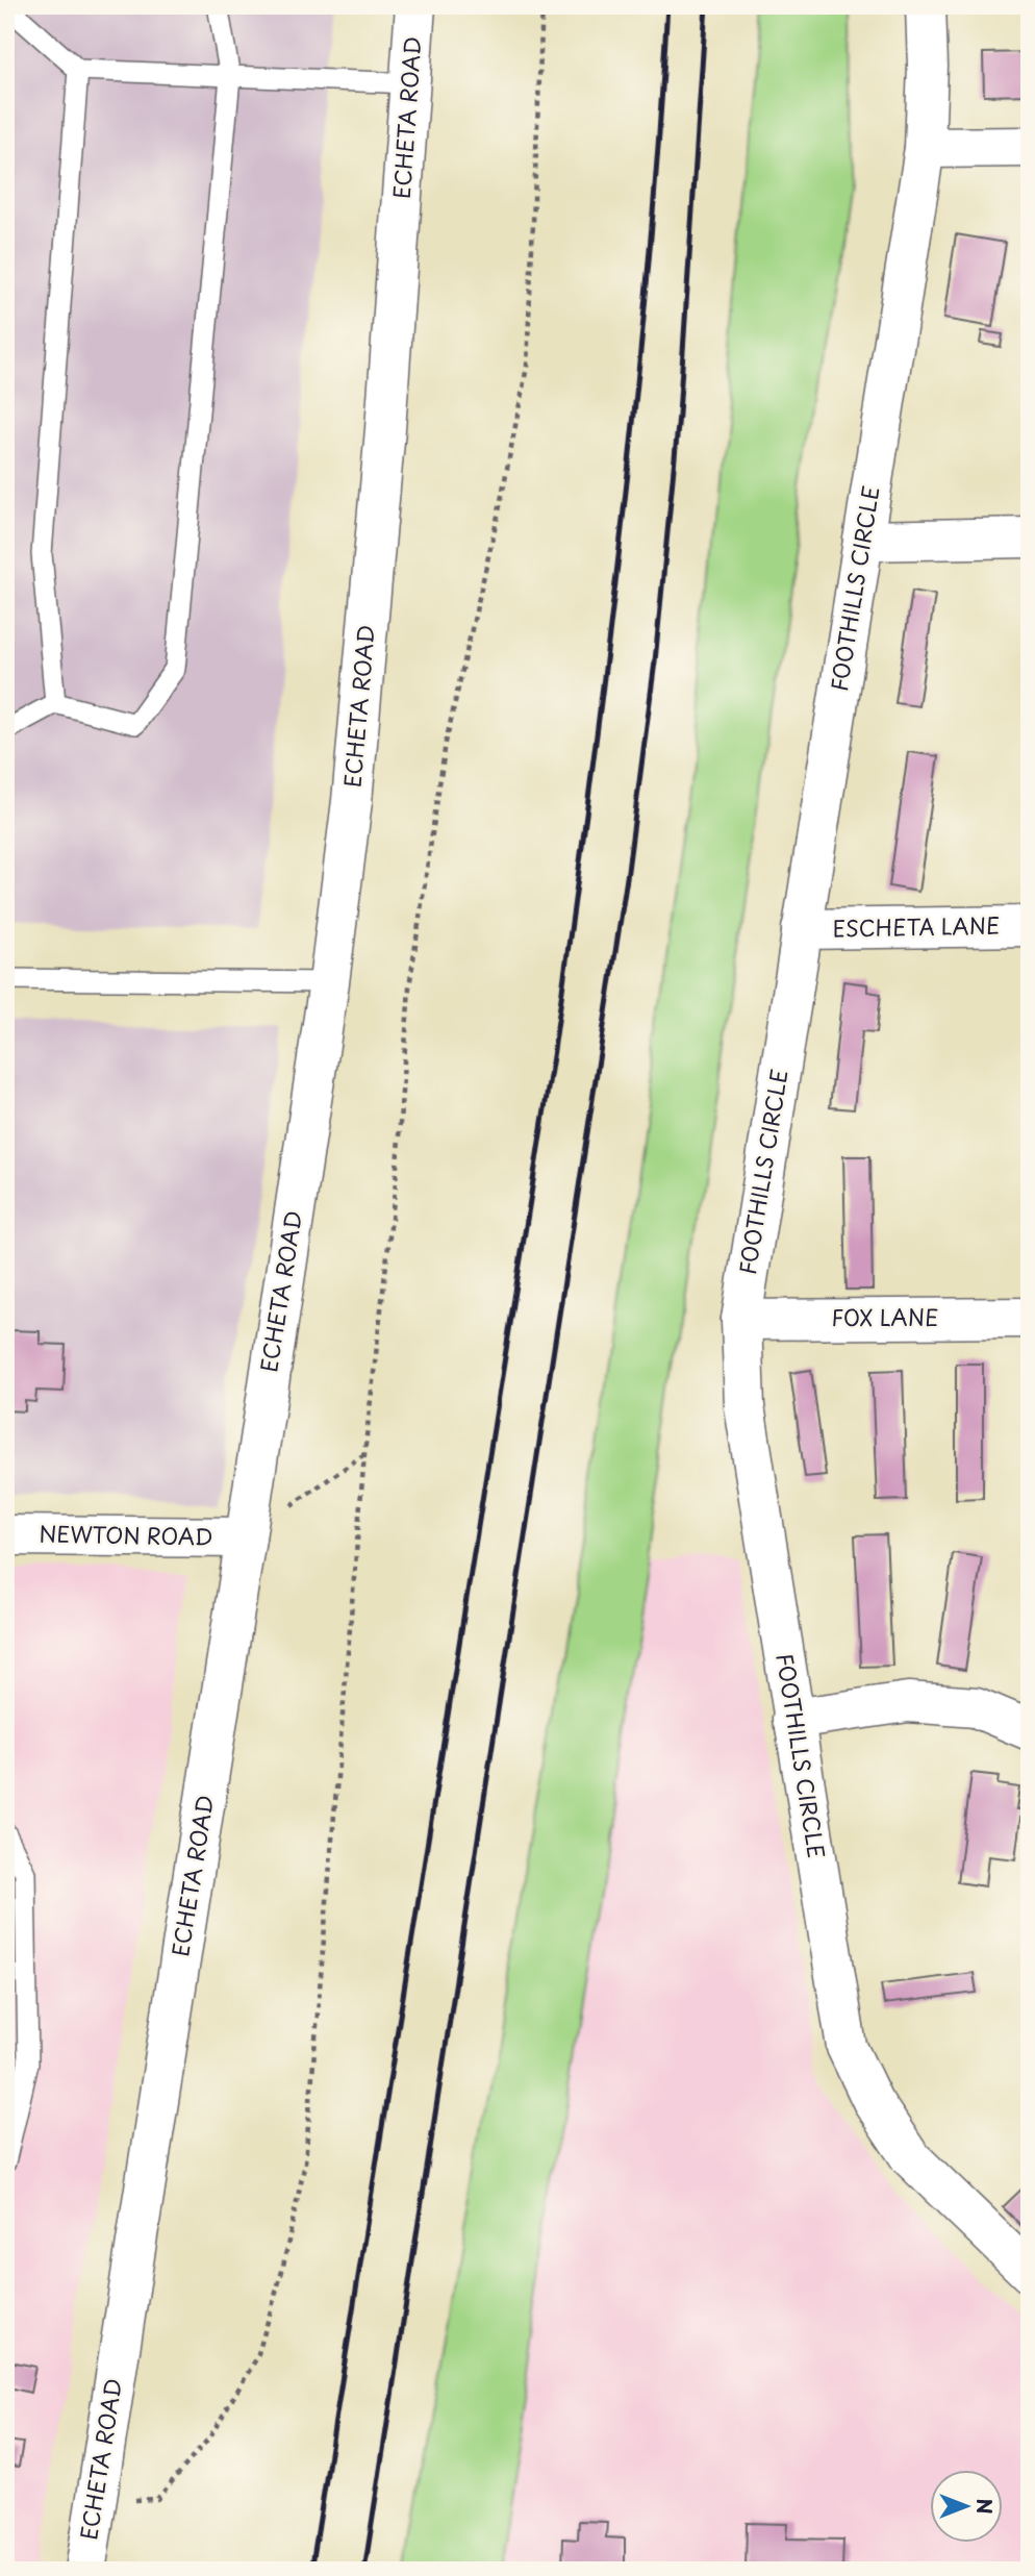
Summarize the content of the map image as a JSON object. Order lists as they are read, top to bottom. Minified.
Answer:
{"streets":{"street":["ECHETA ROAD","FOOTHILLS CIRCLE","ESCHETA LANE","FOX LANE","NEWTON ROAD"]},"crossings":[["ECHETA ROAD","NEWTON ROAD"],["FOOTHILLS CIRCLE","ESCHETA LANE"],["FOOTHILLS CIRCLE","FOX LANE"]],"north":"right"}
